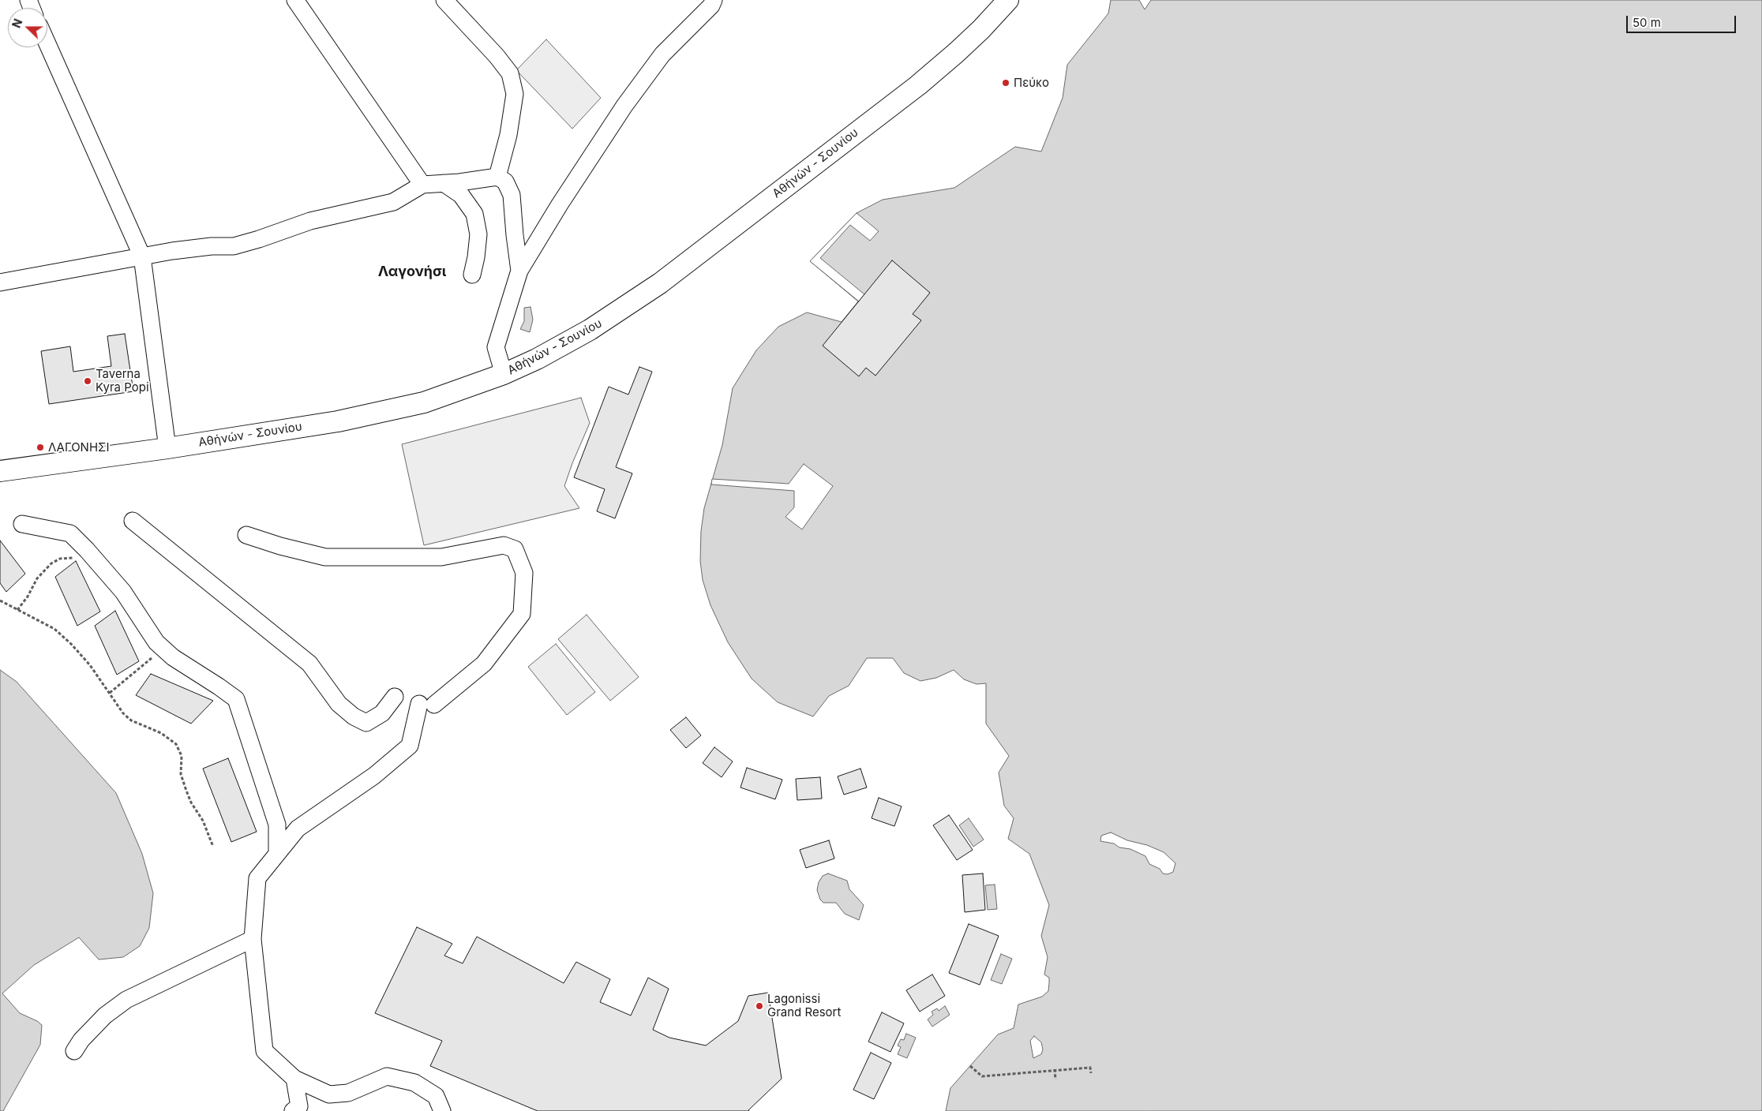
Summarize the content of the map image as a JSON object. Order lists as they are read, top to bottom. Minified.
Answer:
{"streets":{"main road":["Αθήνών - Σουνίου"]},"districts":["Λαγονήσι"],"places":["Πεύκο","Taverna Kyra Popi","ΛΑΓΟΝΗΣΙ","Lagonissi Grand Resort"],"scale_bar":"50 m","north":"left"}
